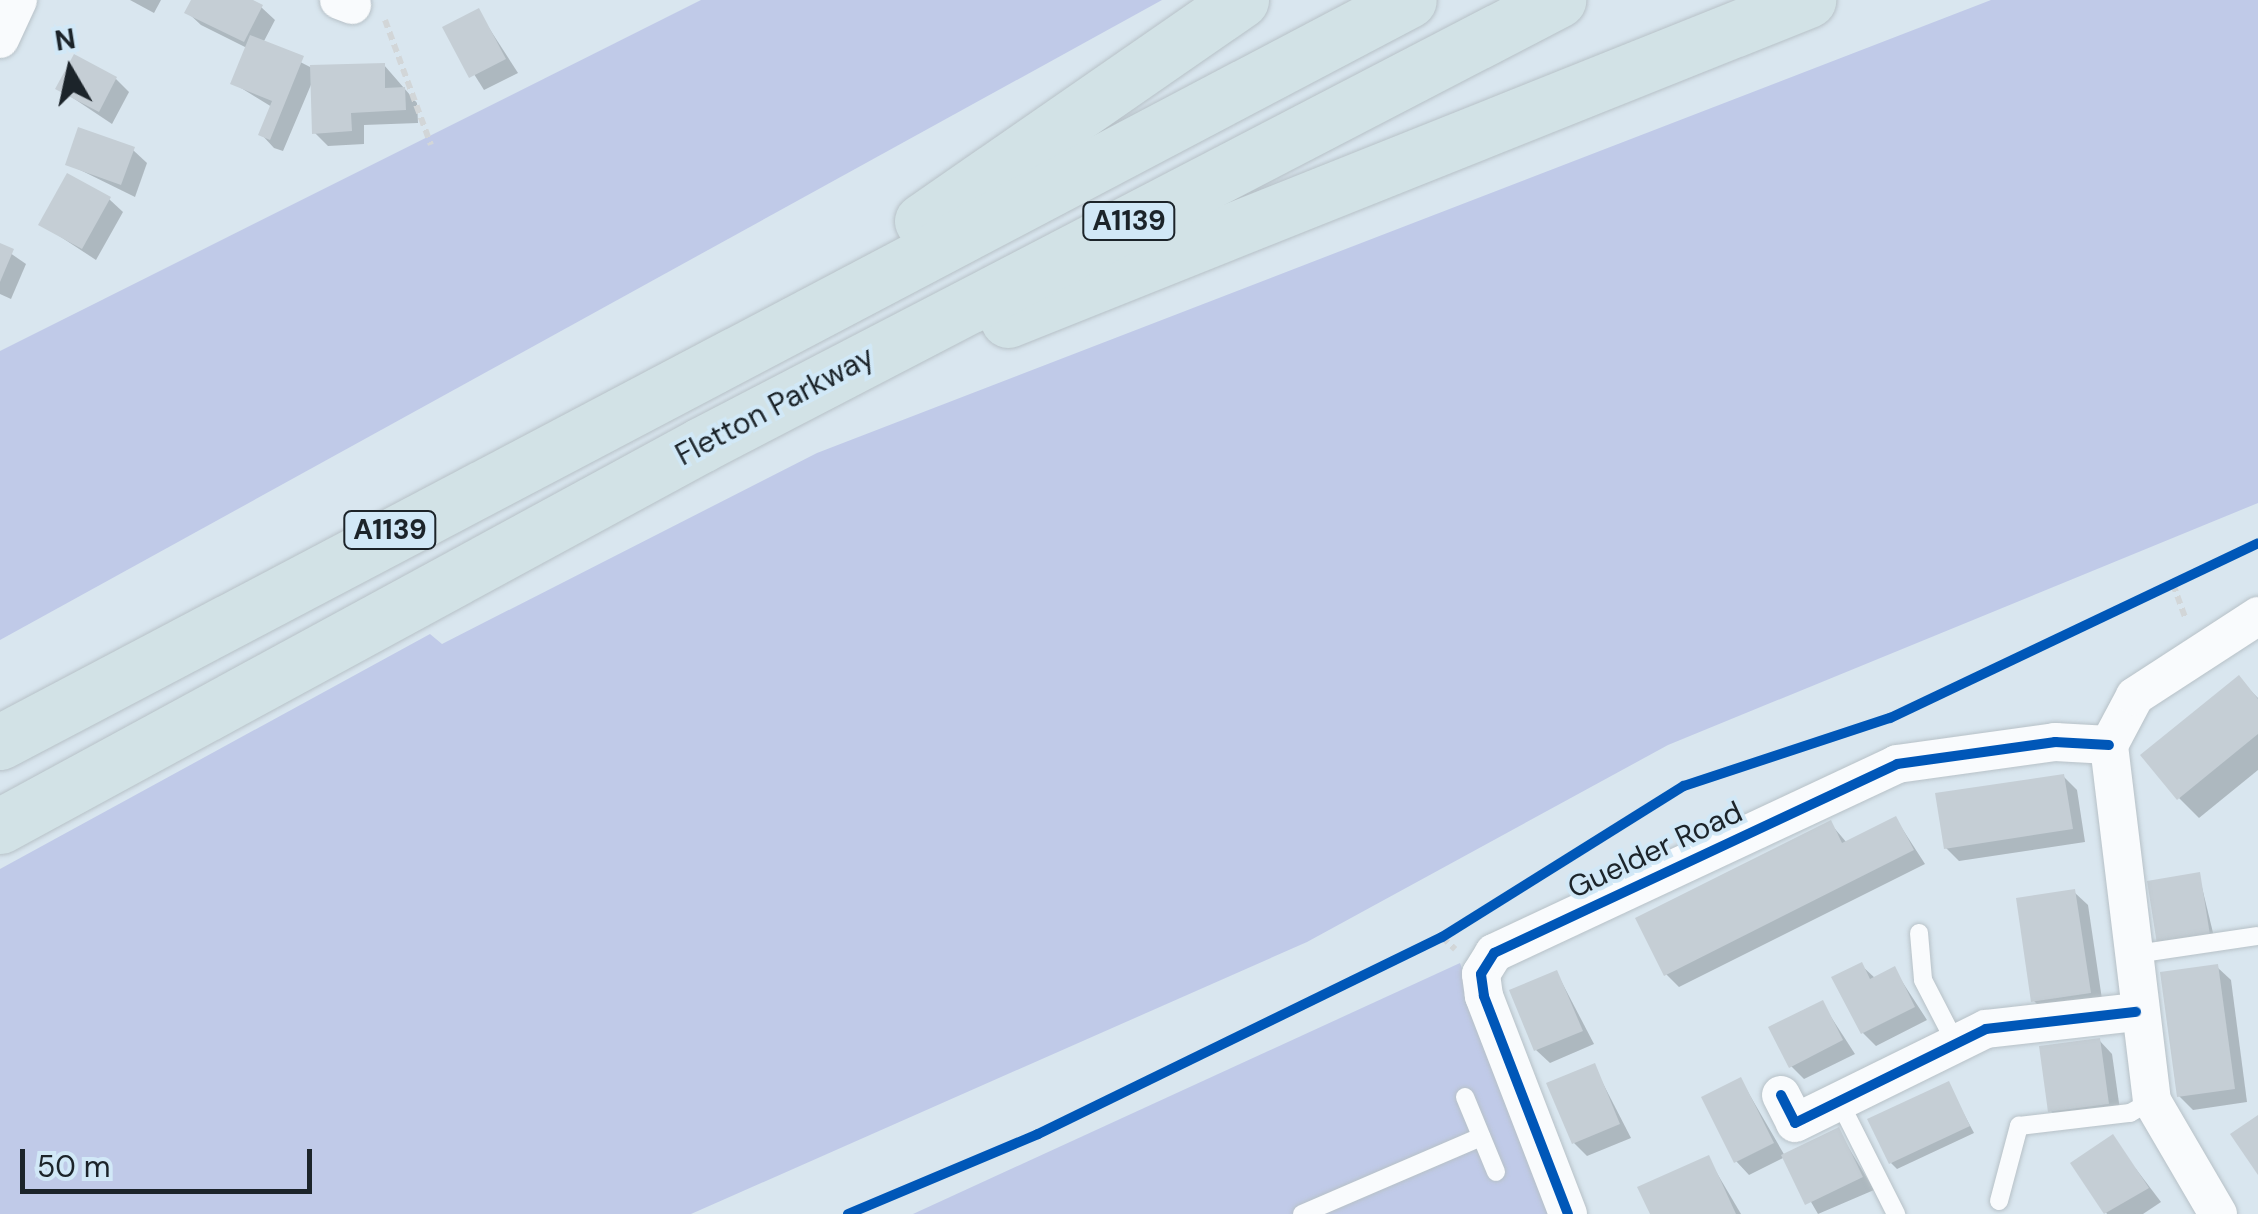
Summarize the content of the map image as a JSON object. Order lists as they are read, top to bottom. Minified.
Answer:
{"streets":{"highway":["A1139","Fletton Parkway"],"street":["Guelder Road"]},"scale_bar":"50 m","north":"top"}
